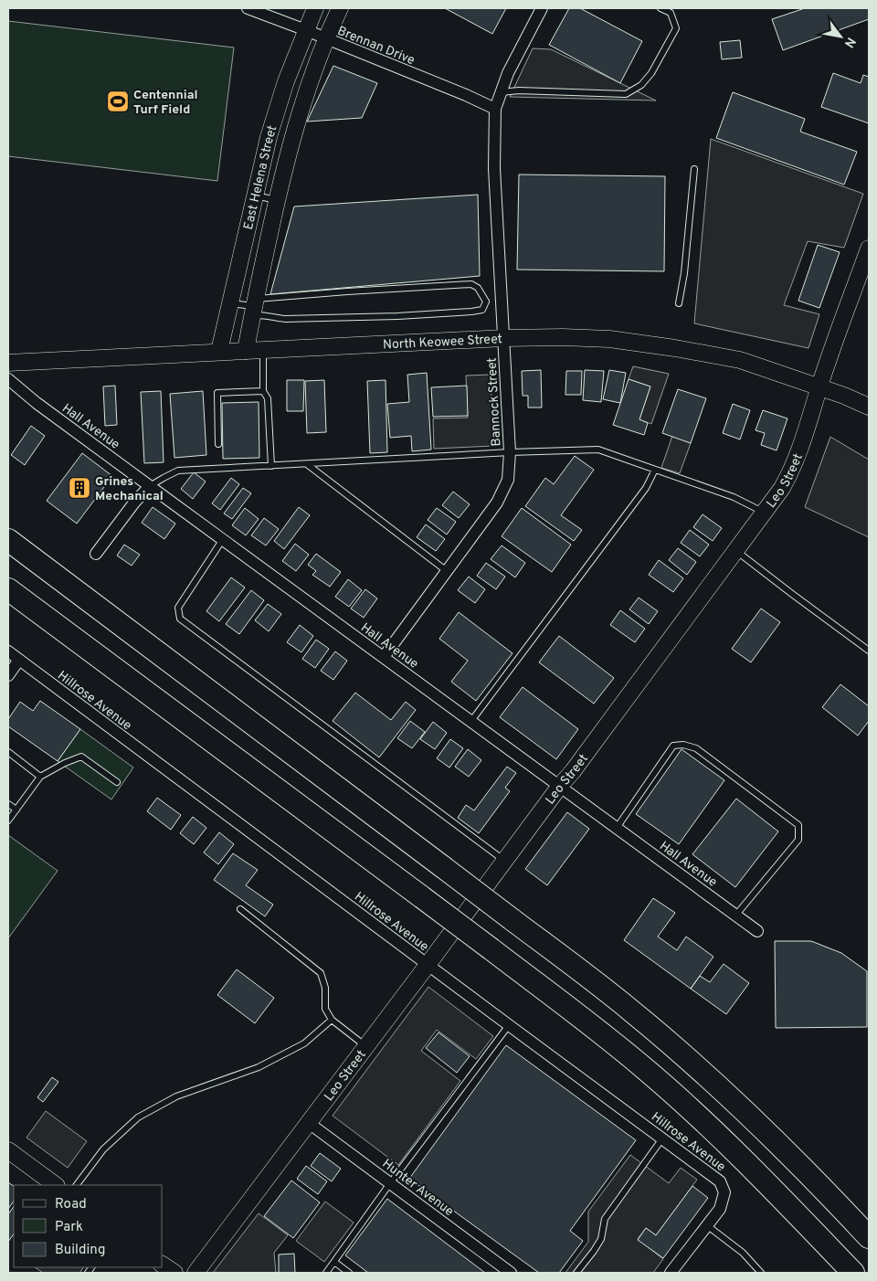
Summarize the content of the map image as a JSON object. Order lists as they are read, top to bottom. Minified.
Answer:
{"streets":{"street":["Brennan Drive","East Helena Street","North Keowee Street","Bannock Street","Hall Avenue","Leo Street","Hillrose Avenue","Hunter Avenue"]},"crossings":[["Brennan Drive","East Helena Street"],["Brennan Drive","Bannock Street"],["East Helena Street","North Keowee Street"],["North Keowee Street","Bannock Street"],["North Keowee Street","Leo Street"],["Bannock Street","Hall Avenue"],["Hall Avenue","Leo Street"],["Leo Street","Hillrose Avenue"],["Leo Street","Hunter Avenue"]],"places":{"sports":["Centennial Turf Field"],"building":["Grines Mechanical"]},"legend":["Road","Park","Building"],"north":"bottom right"}
